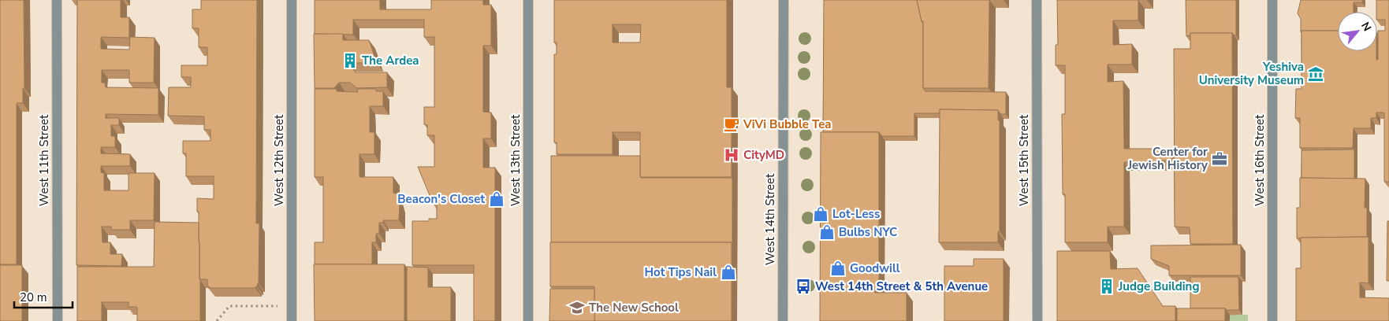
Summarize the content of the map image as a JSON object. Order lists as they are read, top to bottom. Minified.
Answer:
{"streets":{"street":["West 11th Street","West 12th Street","West 13th Street","West 15th Street","West 16th Street","West 14th Street"]},"places":{"building":["The Ardea","Judge Building"],"museum":["Yeshiva University Museum"],"cafe":["ViVi Bubble Tea"],"hospital":["CityMD"],"office":["Center for Jewish History"],"shop":["Beacon's Closet","Lot-Less","Bulbs NYC","Goodwill","Hot Tips Nail"],"bus stop":["West 14th Street & 5th Avenue"],"school or university":["The New School"]},"scale_bar":"20 m","north":"top right"}
